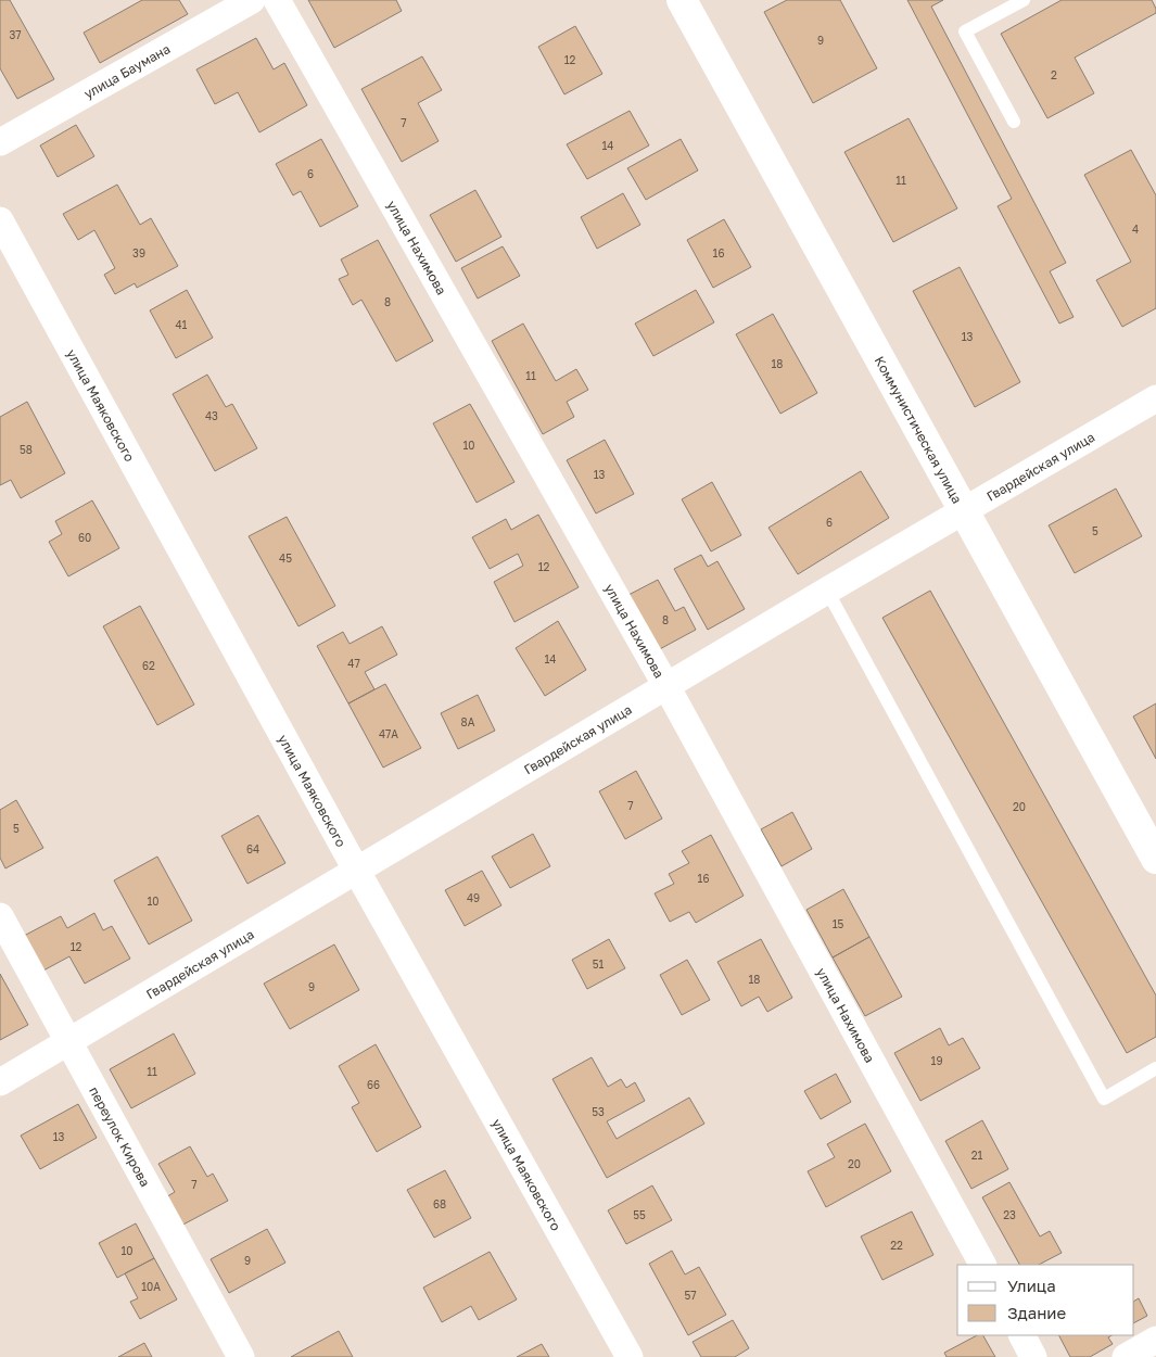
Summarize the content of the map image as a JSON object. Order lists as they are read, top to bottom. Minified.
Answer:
{"streets":{"street":["улица Баумана","улица Нахимова","улица Маяковского","Коммунистическая улица","Гвардейская улица","переулок Кирова"]},"crossings":[["улица Нахимова","Гвардейская улица"],["улица Маяковского","Гвардейская улица"],["Коммунистическая улица","Гвардейская улица"],["Гвардейская улица","переулок Кирова"]],"house_numbers":["37","9","12","2","7","14","6","11","4","39","16","8","41","13","18","11","43","10","58","13","6","5","60","45","12","8","14","47","62","8А","47А","7","20","5","64","16","49","10","15","12","51","18","9","19","11","66","53","13","21","20","7","68","55","23","22","10","9","10А","57"],"legend":["Улица","Здание"]}
